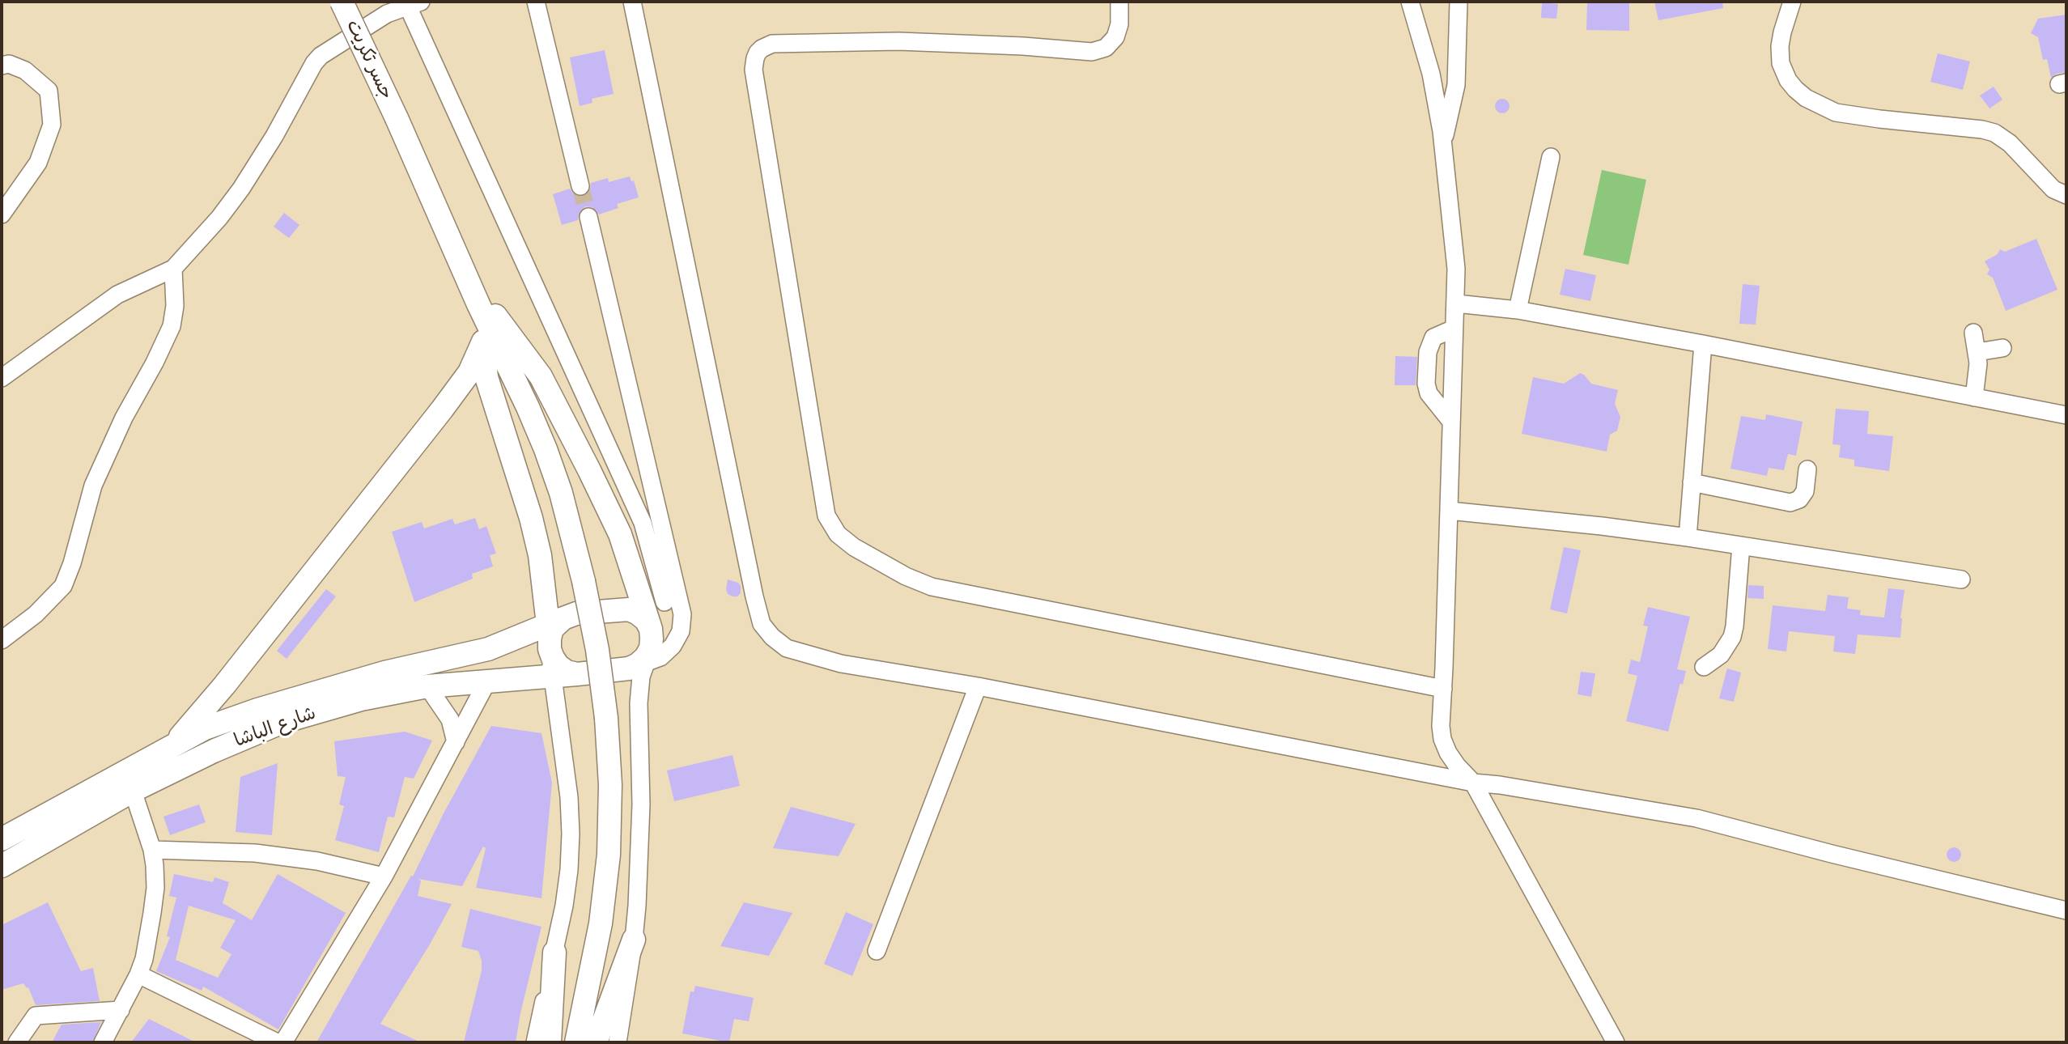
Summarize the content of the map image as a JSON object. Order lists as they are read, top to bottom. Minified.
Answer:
{"streets":{"main road":["جسر تكريت","شارع الباشا"]}}
